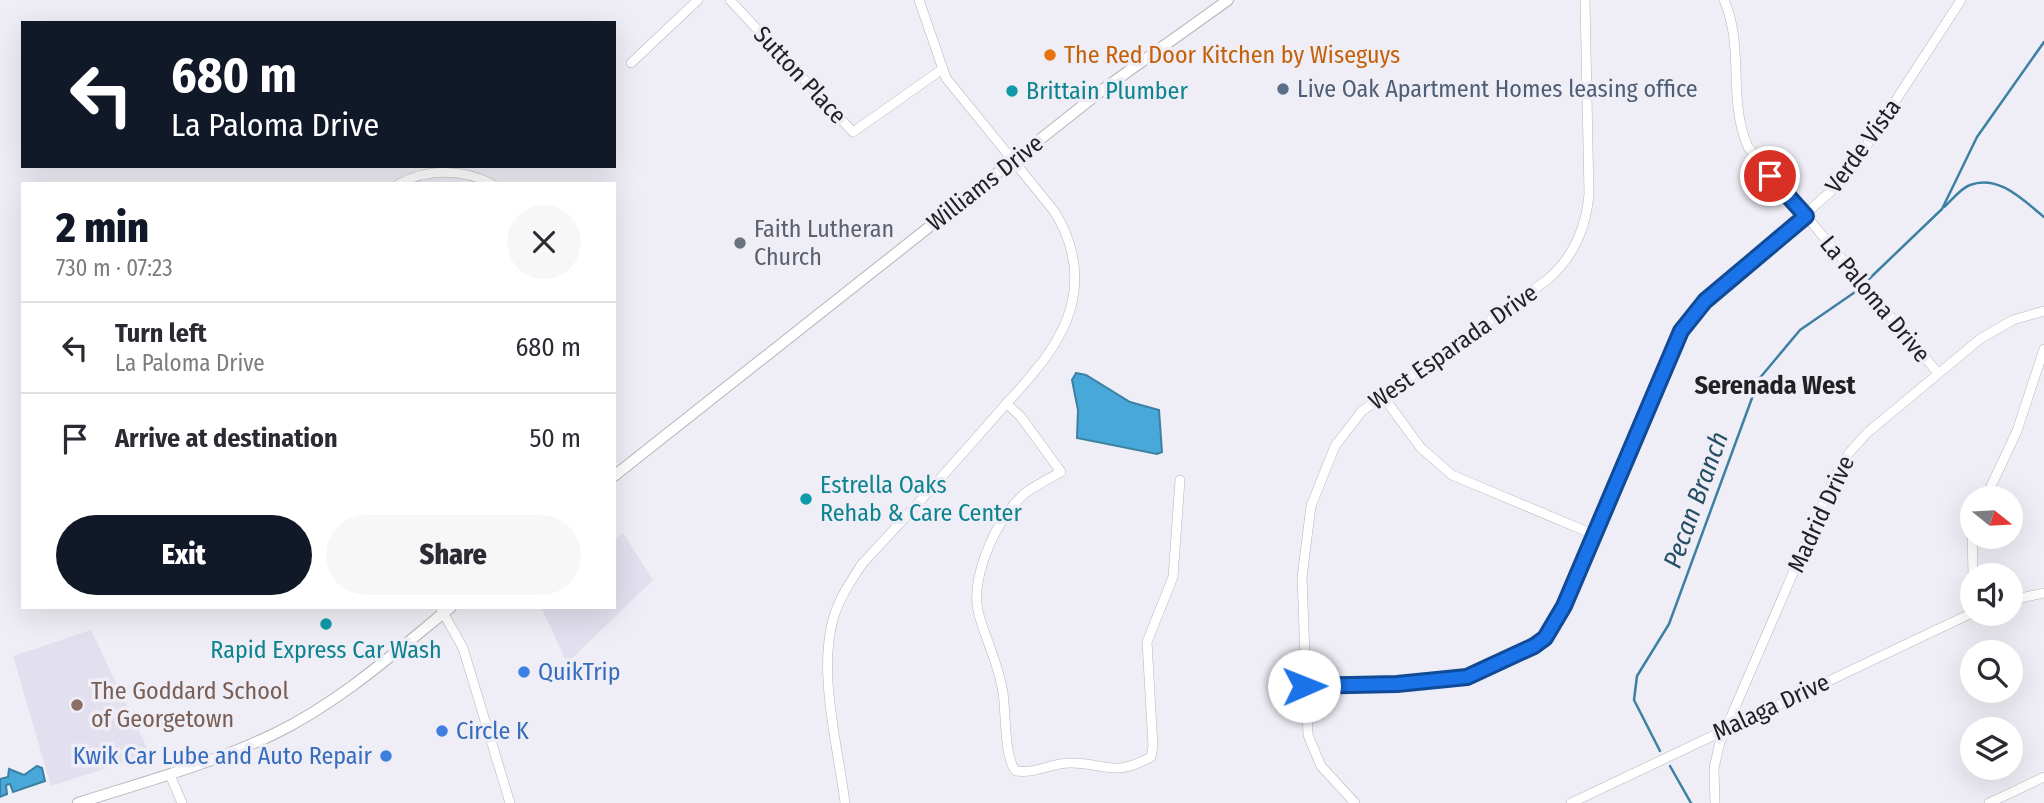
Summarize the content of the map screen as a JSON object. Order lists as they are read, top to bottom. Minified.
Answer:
{"streets":{"main road":["Williams Drive"],"street":["Sutton Place","Verde Vista","La Paloma Drive","West Esparada Drive","Madrid Drive","Malaga Drive"]},"crossings":[["Verde Vista","La Paloma Drive"],["Verde Vista","West Esparada Drive"],["La Paloma Drive","Madrid Drive"],["Madrid Drive","Malaga Drive"]],"districts":["Serenada West"],"water":["Pecan Branch"],"places":["The Red Door Kitchen by Wiseguys","Live Oak Apartment Homes leasing office","Brittain Plumber","Faith Lutheran Church","Estrella Oaks Rehab & Care Center","Rapid Express Car Wash","QuikTrip","The Goddard School of Georgetown","Circle K","Kwik Car Lube and Auto Repair"],"north":"right","page":{"turn":["680 m","La Paloma Drive"],"heading":["2 min","730 m · 07:23"],"list":[{"name":"Turn left","note":"La Paloma Drive","value":"680 m"},{"name":"Arrive at destination","value":"50 m"}],"buttons":["Exit","Share"]}}
